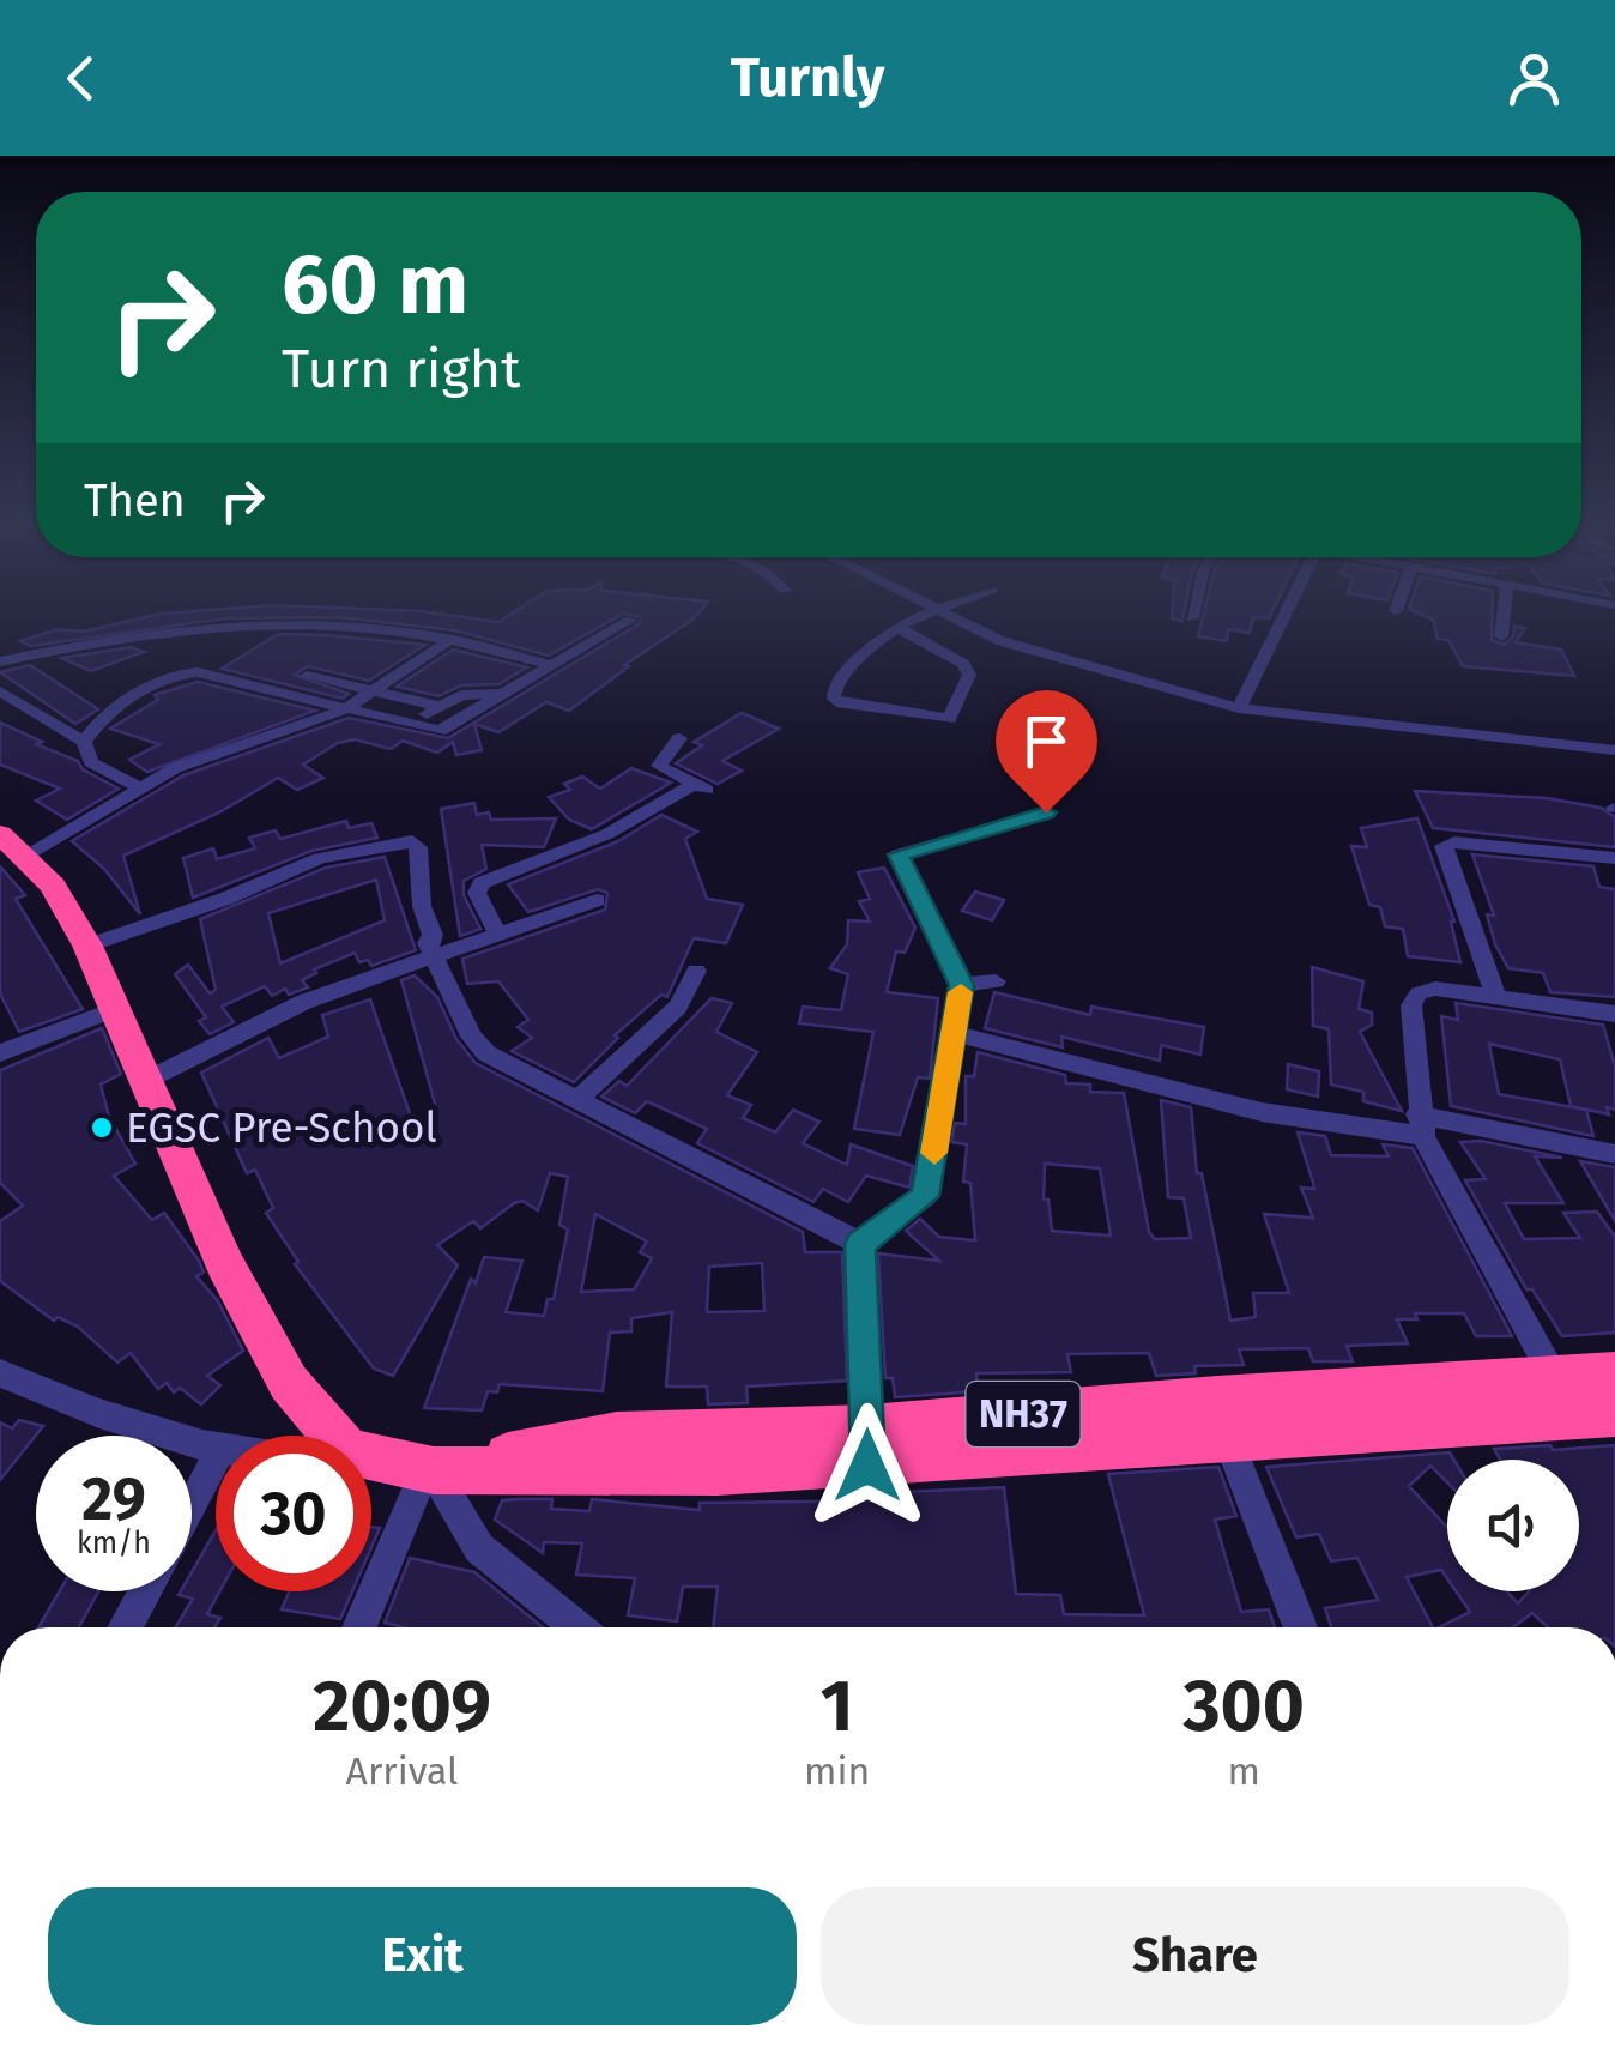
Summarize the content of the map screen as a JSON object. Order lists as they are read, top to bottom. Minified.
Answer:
{"streets":{"highway":["NH37"]},"places":["EGSC Pre-School"],"page":{"header":"Turnly","turn":["60 m","Turn right"],"then":"Then","speed":"29 km/h","limit":"30","eta":["20:09","Arrival","1","min","300","m"],"buttons":["Exit","Share"]}}
